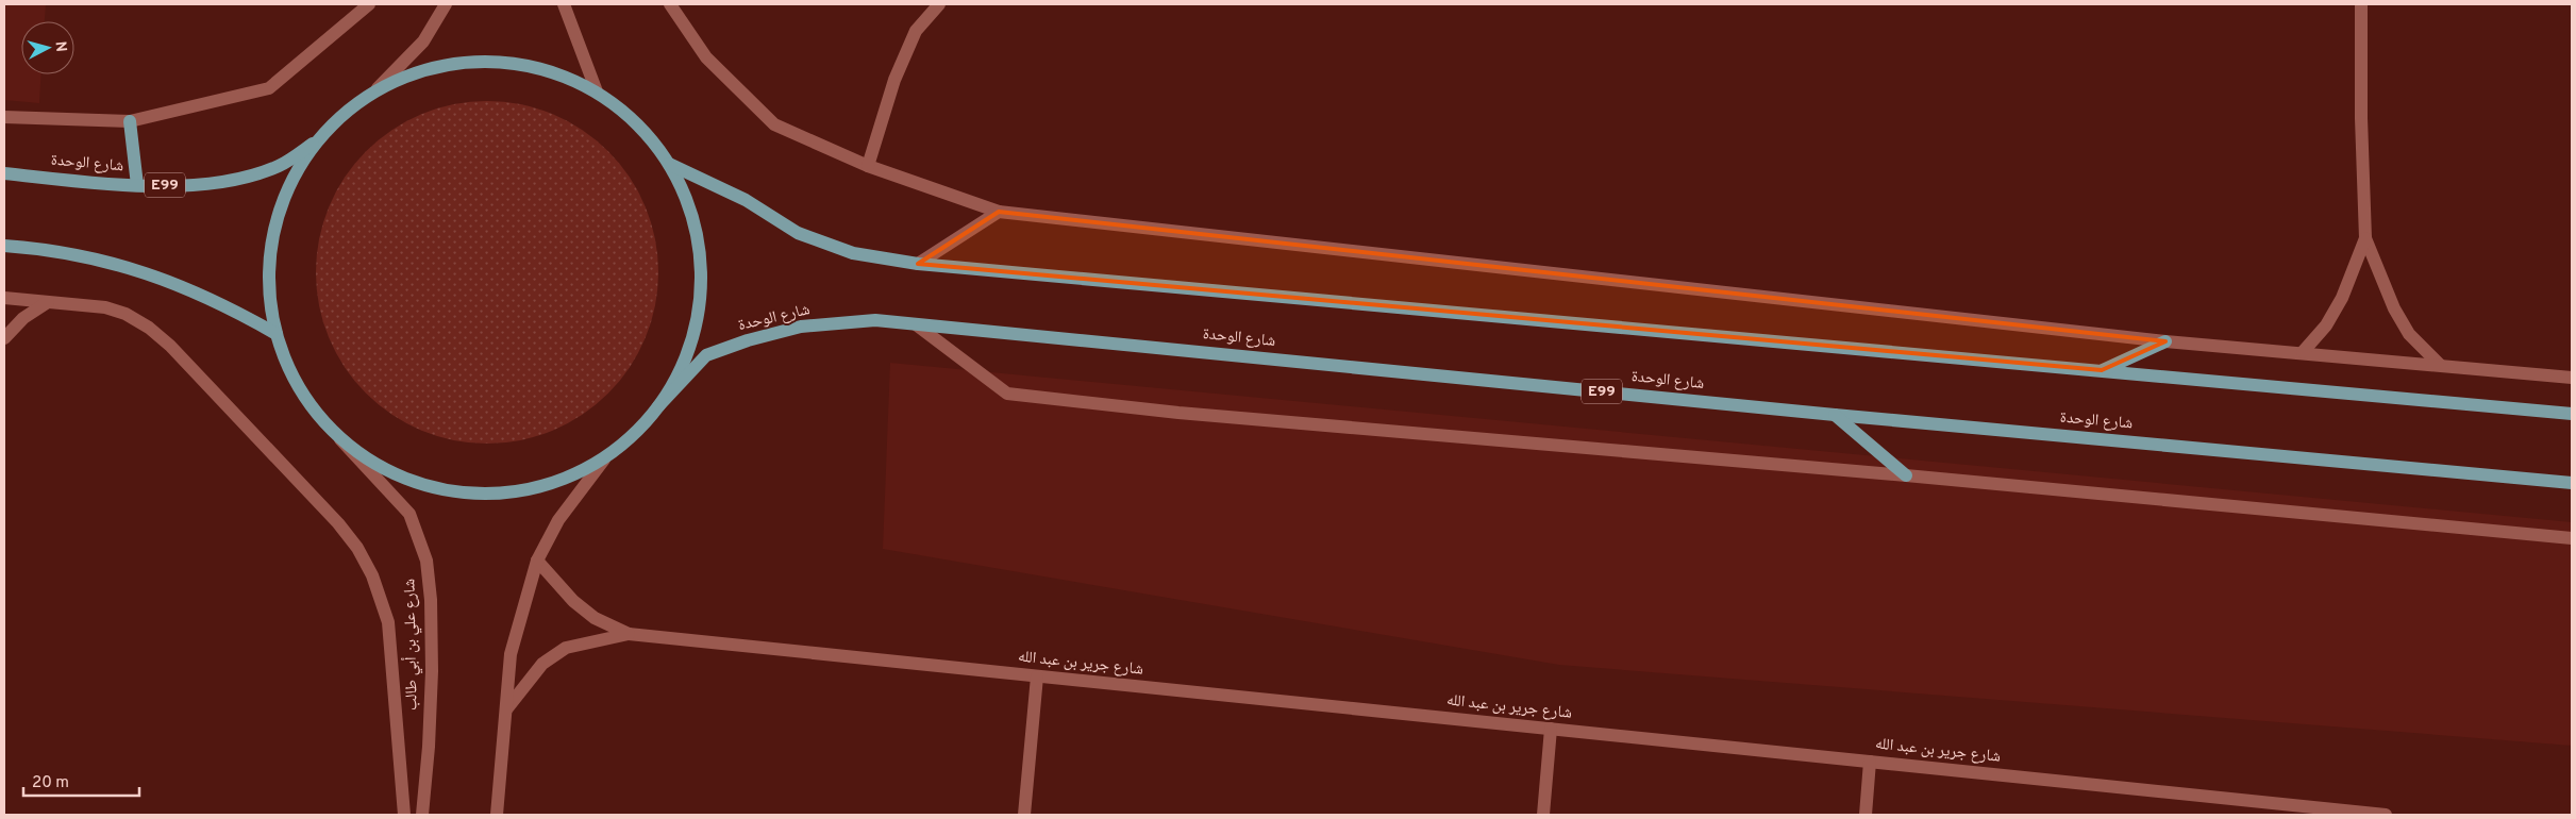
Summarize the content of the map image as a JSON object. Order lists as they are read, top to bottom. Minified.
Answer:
{"streets":{"main road":["شارع الوحدة","E99"],"street":["شارع علي بن أبي طالب","شارع جرير بن عبد الله"]},"scale_bar":"20 m","north":"right"}
